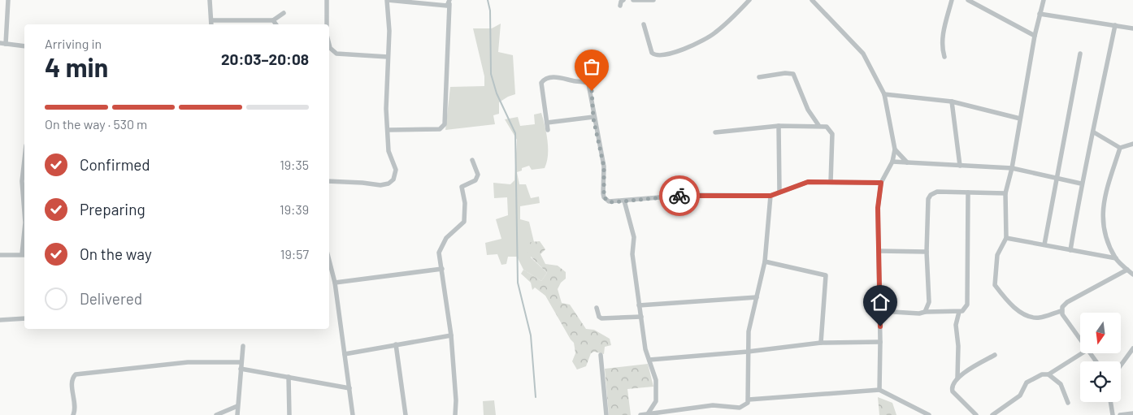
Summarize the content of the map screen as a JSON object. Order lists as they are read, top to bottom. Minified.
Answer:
{"north":"bottom","page":{"heading":["4 min","Arriving in","20:03–20:08"],"bar":"On the way · 530 m","list":[["Confirmed","19:35"],["Preparing","19:39"],["On the way","19:57"],"Delivered"]}}
